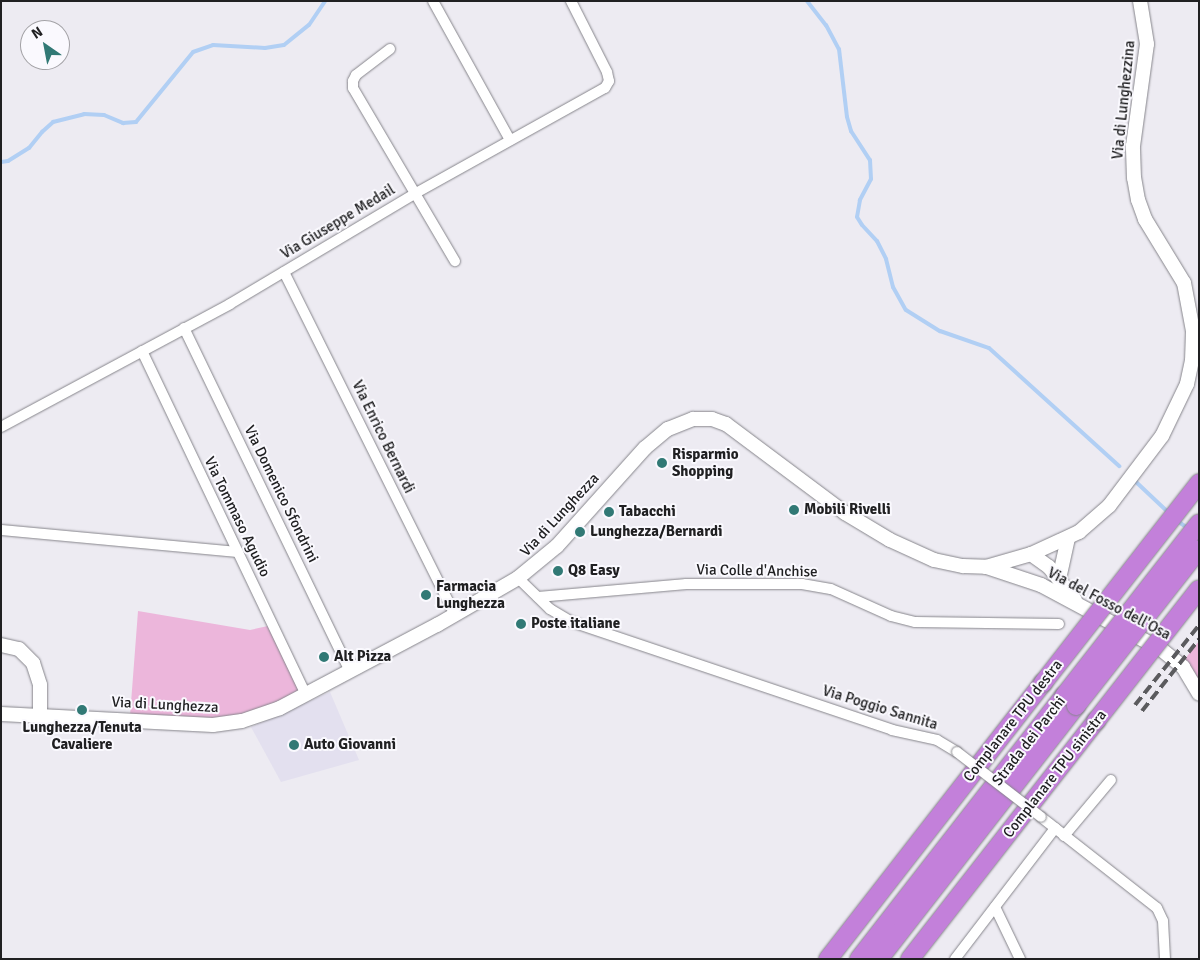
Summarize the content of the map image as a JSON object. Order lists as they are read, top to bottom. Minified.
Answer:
{"streets":{"highway":["Complanare TPU destra","Strada dei Parchi","Complanare TPU sinistra"],"street":["Via di Lunghezzina","Via Giuseppe Medail","Via Enrico Bernardi","Via Domenico Sfondrini","Via di Lunghezza","Via Tommaso Agudio","Via Colle d'Anchise","Via del Fosso dell'Osa","Via Poggio Sannita"]},"crossings":[["Via di Lunghezzina","Via di Lunghezza"],["Via di Lunghezzina","Via del Fosso dell'Osa"],["Via Giuseppe Medail","Via Enrico Bernardi"],["Via Giuseppe Medail","Via Domenico Sfondrini"],["Via Giuseppe Medail","Via Tommaso Agudio"],["Via Enrico Bernardi","Via di Lunghezza"],["Via Domenico Sfondrini","Via di Lunghezza"],["Via di Lunghezza","Via Tommaso Agudio"],["Via di Lunghezza","Via del Fosso dell'Osa"],["Via di Lunghezza","Via Poggio Sannita"],["Via Colle d'Anchise","Via Poggio Sannita"]],"places":["Risparmio Shopping","Mobili Rivelli","Tabacchi","Lunghezza/Bernardi","Q8 Easy","Farmacia Lunghezza","Poste italiane","Alt Pizza","Lunghezza/Tenuta Cavaliere","Auto Giovanni"],"north":"top left"}
